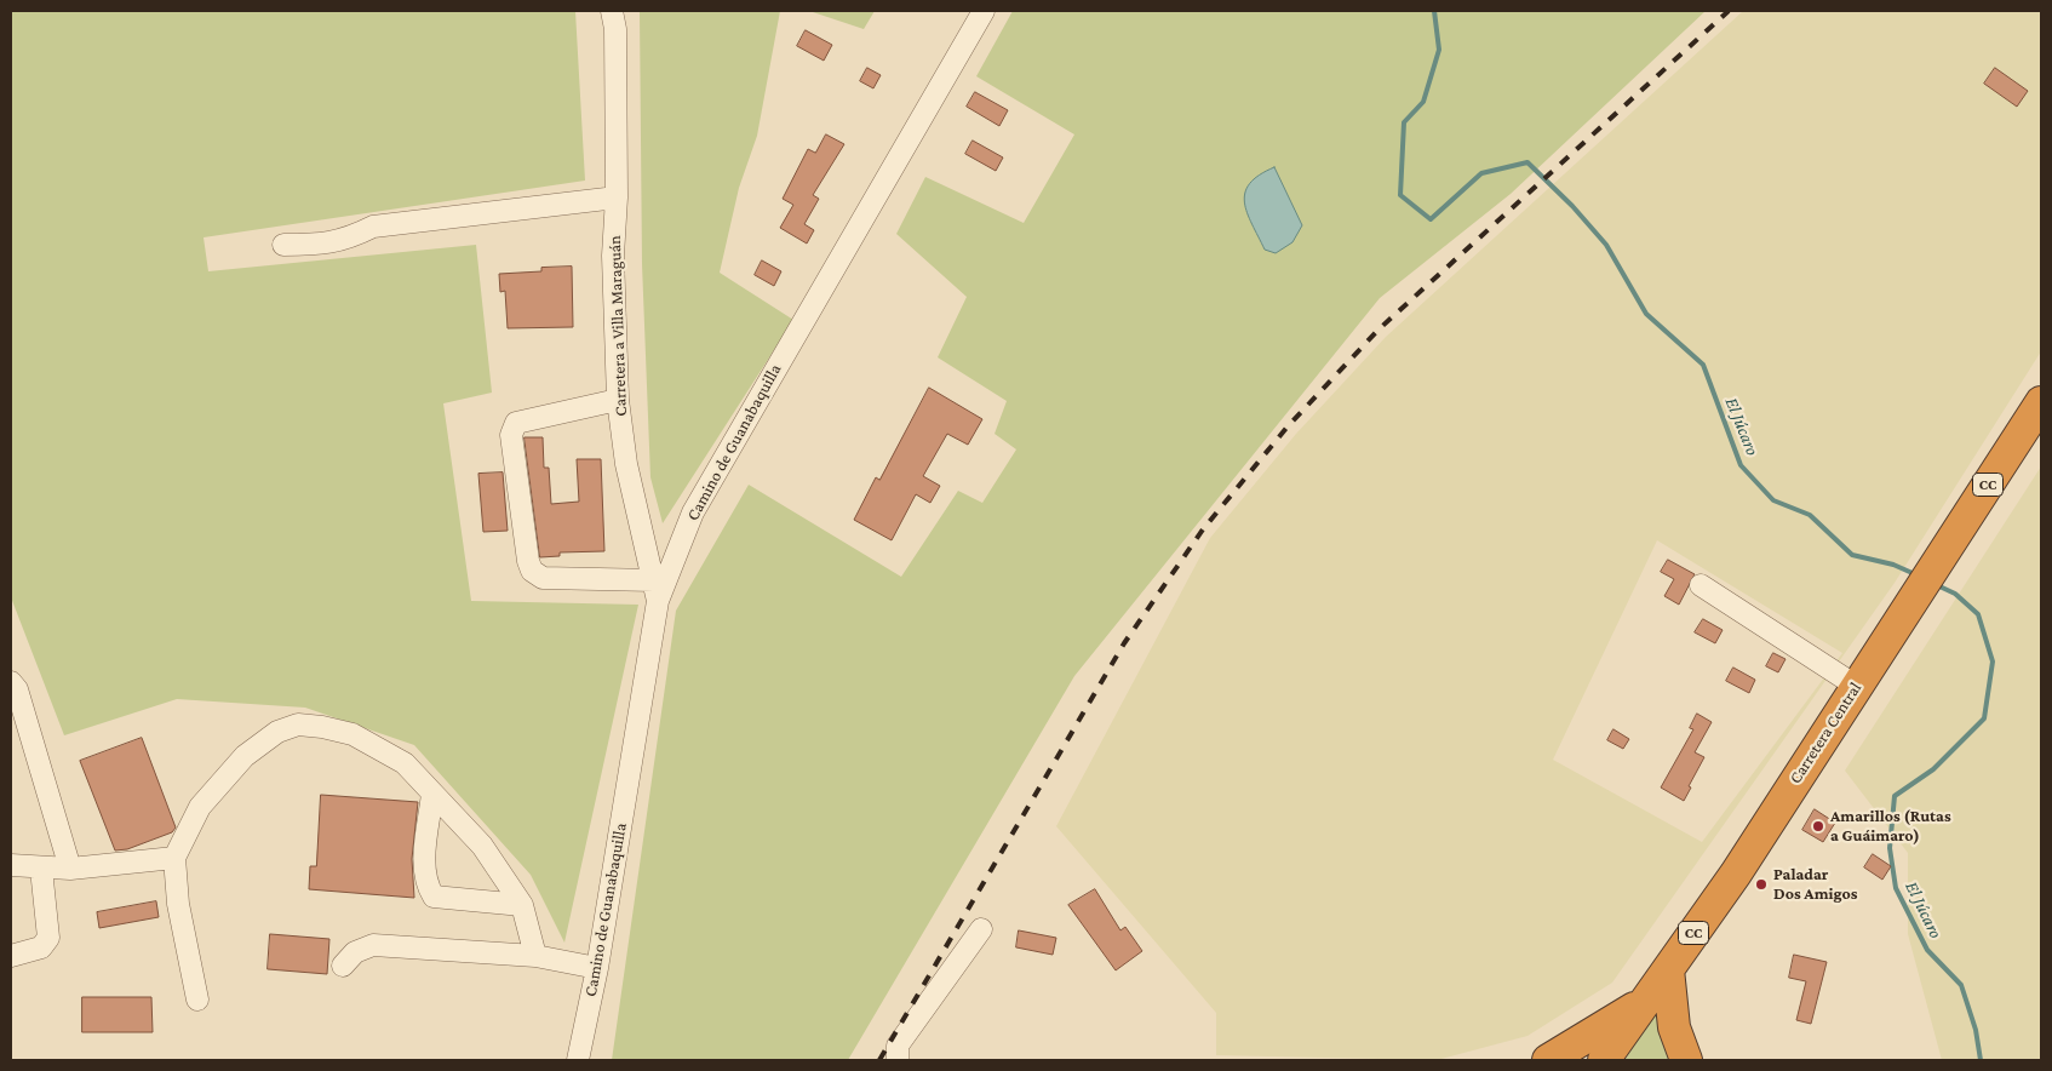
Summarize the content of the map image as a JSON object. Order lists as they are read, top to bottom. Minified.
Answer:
{"streets":{"highway":["CC","Carretera Central"],"street":["Carretera a Villa Maraguán","Camino de Guanabaquilla"]},"crossings":[["Carretera a Villa Maraguán","Camino de Guanabaquilla"]],"water":["El Júcaro"],"places":["Amarillos (Rutas a Guáimaro)","Paladar Dos Amigos"]}
